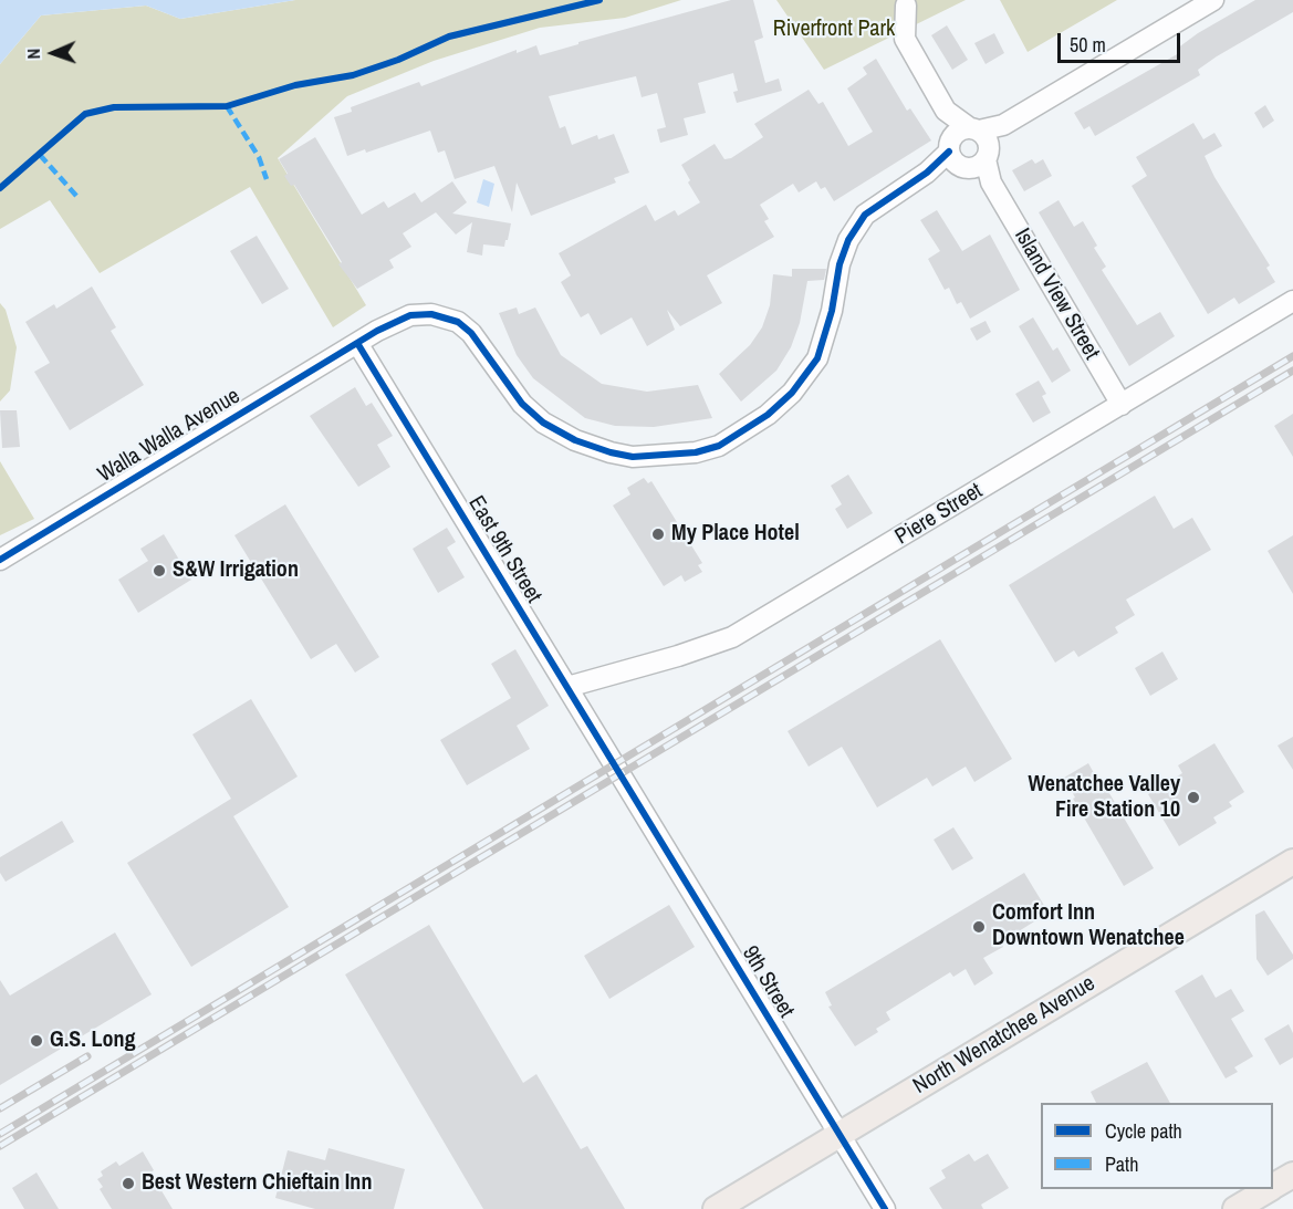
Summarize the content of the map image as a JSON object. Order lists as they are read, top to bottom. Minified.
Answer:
{"streets":{"main road":["North Wenatchee Avenue"],"street":["Island View Street","Walla Walla Avenue","Piere Street","East 9th Street","9th Street"]},"crossings":[["Island View Street","Walla Walla Avenue"],["Island View Street","Piere Street"],["Walla Walla Avenue","East 9th Street"],["Piere Street","East 9th Street"],["East 9th Street","9th Street"],["9th Street","North Wenatchee Avenue"]],"parks":["Riverfront Park"],"places":["My Place Hotel","S&W Irrigation","Wenatchee Valley Fire Station 10","Comfort Inn Downtown Wenatchee","G.S. Long","Best Western Chieftain Inn"],"legend":["Cycle path","Path"],"scale_bar":"50 m","north":"left"}
